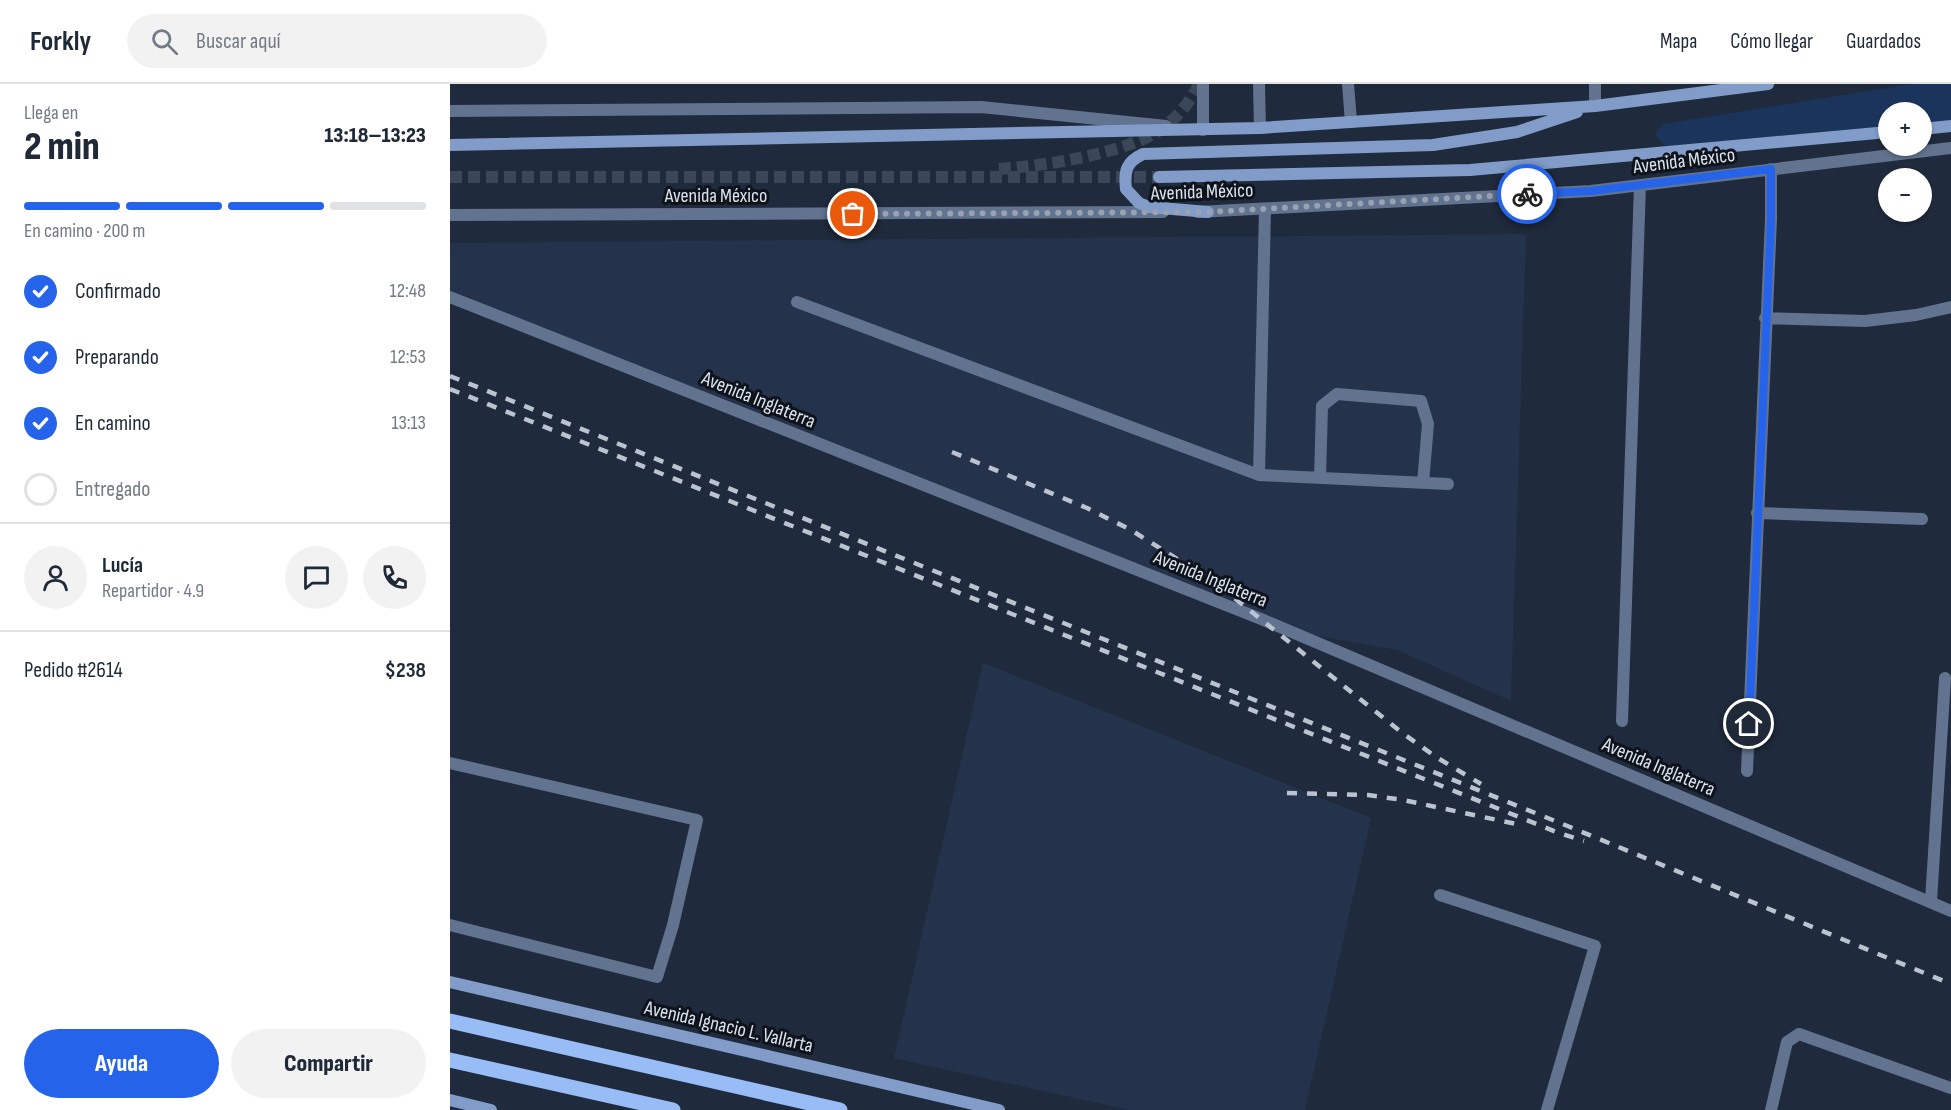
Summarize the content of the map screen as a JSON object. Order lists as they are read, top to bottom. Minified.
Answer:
{"streets":{"main road":["Avenida México","Avenida Ignacio L. Vallarta"],"street":["Avenida Inglaterra"]},"page":{"header":"Forkly","search":"Buscar aquí","nav":["Mapa","Cómo llegar","Guardados"],"heading":["2 min","Llega en","13:18–13:23"],"panel":["Lucía","Repartidor · 4.9","Pedido #2614","$238"],"map_buttons":["+","−"],"bar":"En camino · 200 m","list":[["Confirmado","12:48"],["Preparando","12:53"],["En camino","13:13"],"Entregado"],"buttons":["Ayuda","Compartir"]}}
